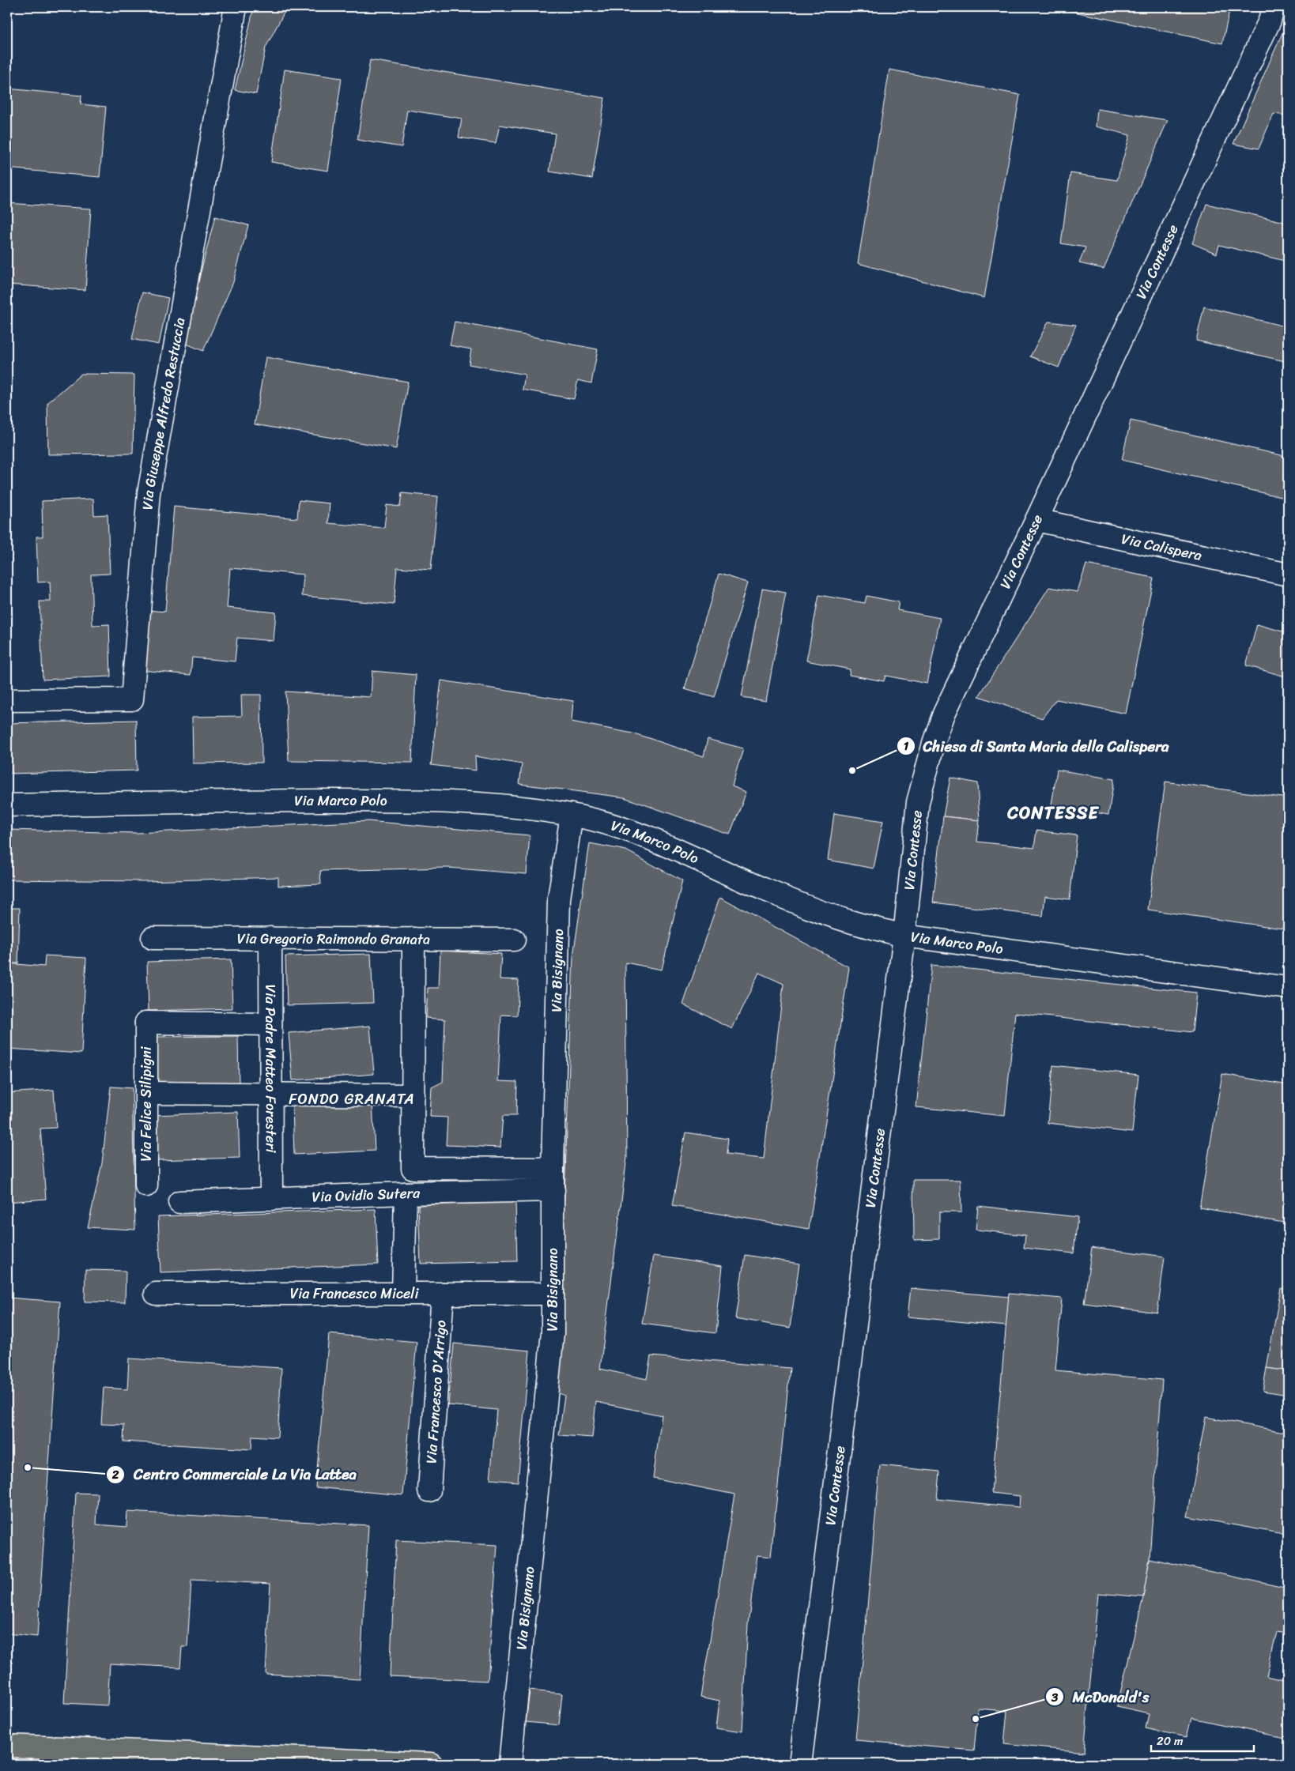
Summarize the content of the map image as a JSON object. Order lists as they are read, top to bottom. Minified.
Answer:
{"streets":{"street":["Via Contesse","Via Giuseppe Alfredo Restuccia","Via Calispera","Via Marco Polo","Via Gregorio Raimondo Granata","Via Bisignano","Via Padre Matteo Foresteri","Via Felice Silipigni","Via Ovidio Sutera","Via Francesco Miceli","Via Francesco D'Arrigo"]},"crossings":[["Via Contesse","Via Calispera"],["Via Contesse","Via Marco Polo"],["Via Marco Polo","Via Bisignano"],["Via Gregorio Raimondo Granata","Via Padre Matteo Foresteri"],["Via Bisignano","Via Ovidio Sutera"],["Via Bisignano","Via Francesco Miceli"],["Via Padre Matteo Foresteri","Via Felice Silipigni"],["Via Padre Matteo Foresteri","Via Ovidio Sutera"],["Via Francesco Miceli","Via Francesco D'Arrigo"]],"districts":["CONTESSE","FONDO GRANATA"],"places":["Chiesa di Santa Maria della Calispera","Centro Commerciale La Via Lattea","McDonald's"],"scale_bar":"20 m"}
